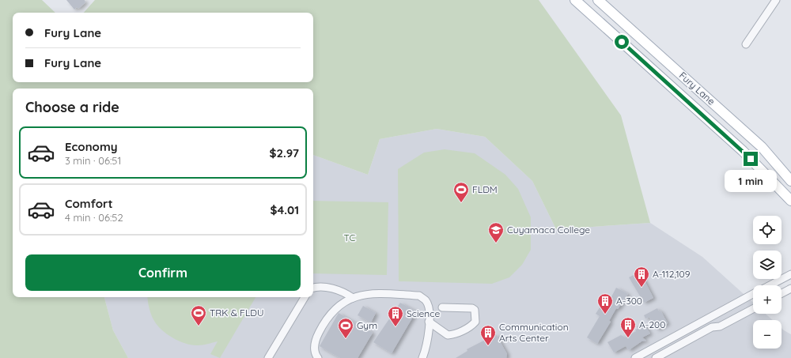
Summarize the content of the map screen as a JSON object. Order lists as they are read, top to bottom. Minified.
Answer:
{"streets":{"main road":["Fury Lane"]},"parks":["TC"],"places":{"sports":["FLDM","TRK & FLDU","Gym"],"school or university":["Cuyamaca College"],"building":["A-112,109","A-300","Science","A-200","Communication Arts Center"]},"page":{"banner":["Fury Lane","Fury Lane"],"heading":"Choose a ride","list":[{"name":"Economy","note":"3 min · 06:51","value":"$2.97"},{"name":"Comfort","note":"4 min · 06:52","value":"$4.01"}],"bubble":"1 min","map_buttons":["+","−"],"buttons":"Confirm"}}
